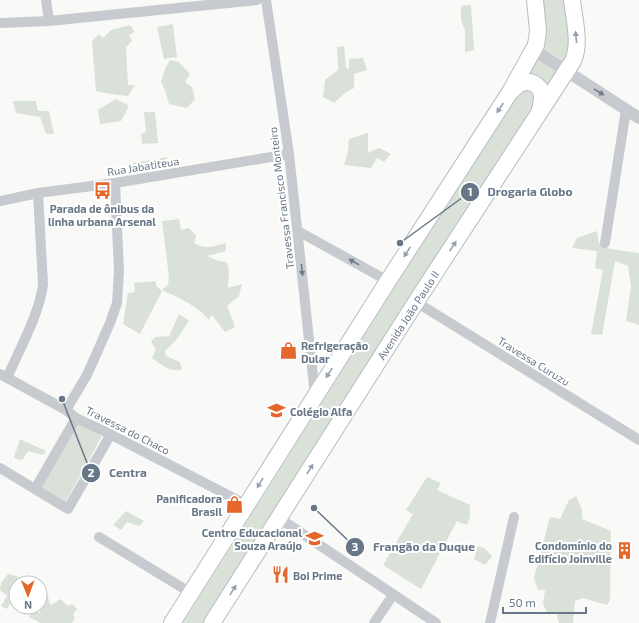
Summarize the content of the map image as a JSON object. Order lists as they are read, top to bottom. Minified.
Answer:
{"streets":{"main road":["Avenida João Paulo II"],"street":["Rua Jabatiteua","Travessa Francisco Monteiro","Travessa Curuzu","Travessa do Chaco"]},"crossings":[["Rua Jabatiteua","Travessa Francisco Monteiro"],["Avenida João Paulo II","Travessa Curuzu"]],"one_way":["Travessa Francisco Monteiro"],"places":{"bus stop":["Parada de ônibus da linha urbana Arsenal"],"other":["Drogaria Globo","Centra","Frangão da Duque"],"shop":["Refrigeração Dular","Panificadora Brasil"],"school or university":["Colégio Alfa","Centro Educacional Souza Araújo"],"building":["Condomínio do Edifício Joinville"],"restaurant":["Boi Prime"]},"scale_bar":"50 m","north":"bottom"}
